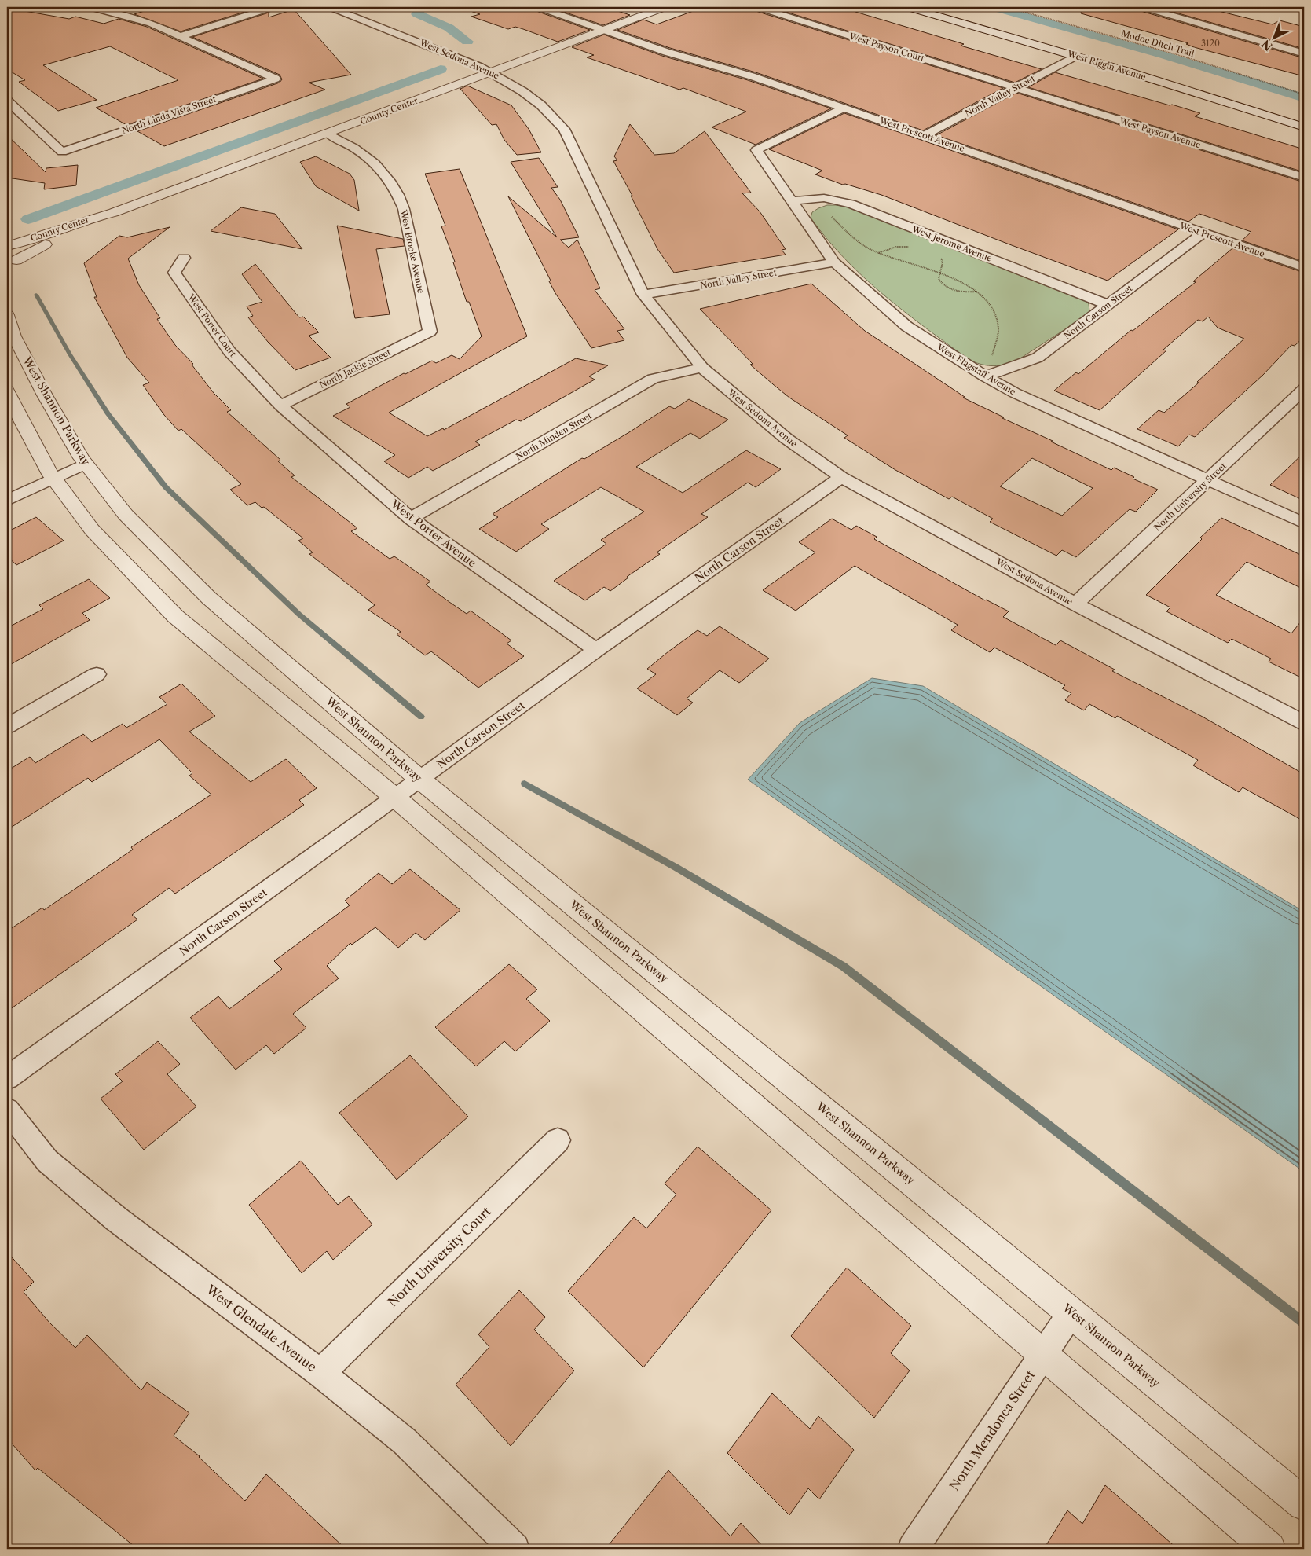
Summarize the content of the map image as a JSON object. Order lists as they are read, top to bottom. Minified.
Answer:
{"streets":{"street":["West Payson Court","West Sedona Avenue","West Riggin Avenue","North Valley Street","County Center","North Linda Vista Street","West Payson Avenue","West Prescott Avenue","West Jerome Avenue","West Brooke Avenue","North Carson Street","West Porter Court","North Jackie Street","West Flagstaff Avenue","West Shannon Parkway","North Minden Street","North University Street","West Porter Avenue","North University Court","West Glendale Avenue","North Mendonca Street"],"path":["Modoc Ditch Trail"]},"crossings":[["West Payson Court","North Valley Street"],["West Payson Court","West Payson Avenue"],["West Sedona Avenue","North Valley Street"],["West Sedona Avenue","County Center"],["West Sedona Avenue","North Carson Street"],["West Sedona Avenue","North Minden Street"],["West Sedona Avenue","North University Street"],["West Riggin Avenue","North Valley Street"],["North Valley Street","West Payson Avenue"],["North Valley Street","West Prescott Avenue"],["North Valley Street","West Flagstaff Avenue"],["County Center","West Prescott Avenue"],["County Center","West Brooke Avenue"],["West Prescott Avenue","North Carson Street"],["West Prescott Avenue","West Flagstaff Avenue"],["West Jerome Avenue","North Carson Street"],["West Jerome Avenue","West Flagstaff Avenue"],["West Brooke Avenue","North Jackie Street"],["North Carson Street","West Flagstaff Avenue"],["North Carson Street","West Shannon Parkway"],["North Carson Street","West Porter Avenue"],["West Porter Court","North Jackie Street"],["West Porter Court","West Porter Avenue"],["North Jackie Street","West Porter Avenue"],["West Flagstaff Avenue","North University Street"],["West Shannon Parkway","North Mendonca Street"],["North Minden Street","West Porter Avenue"],["North University Court","West Glendale Avenue"]],"house_numbers":["3120"],"north":"bottom left"}
